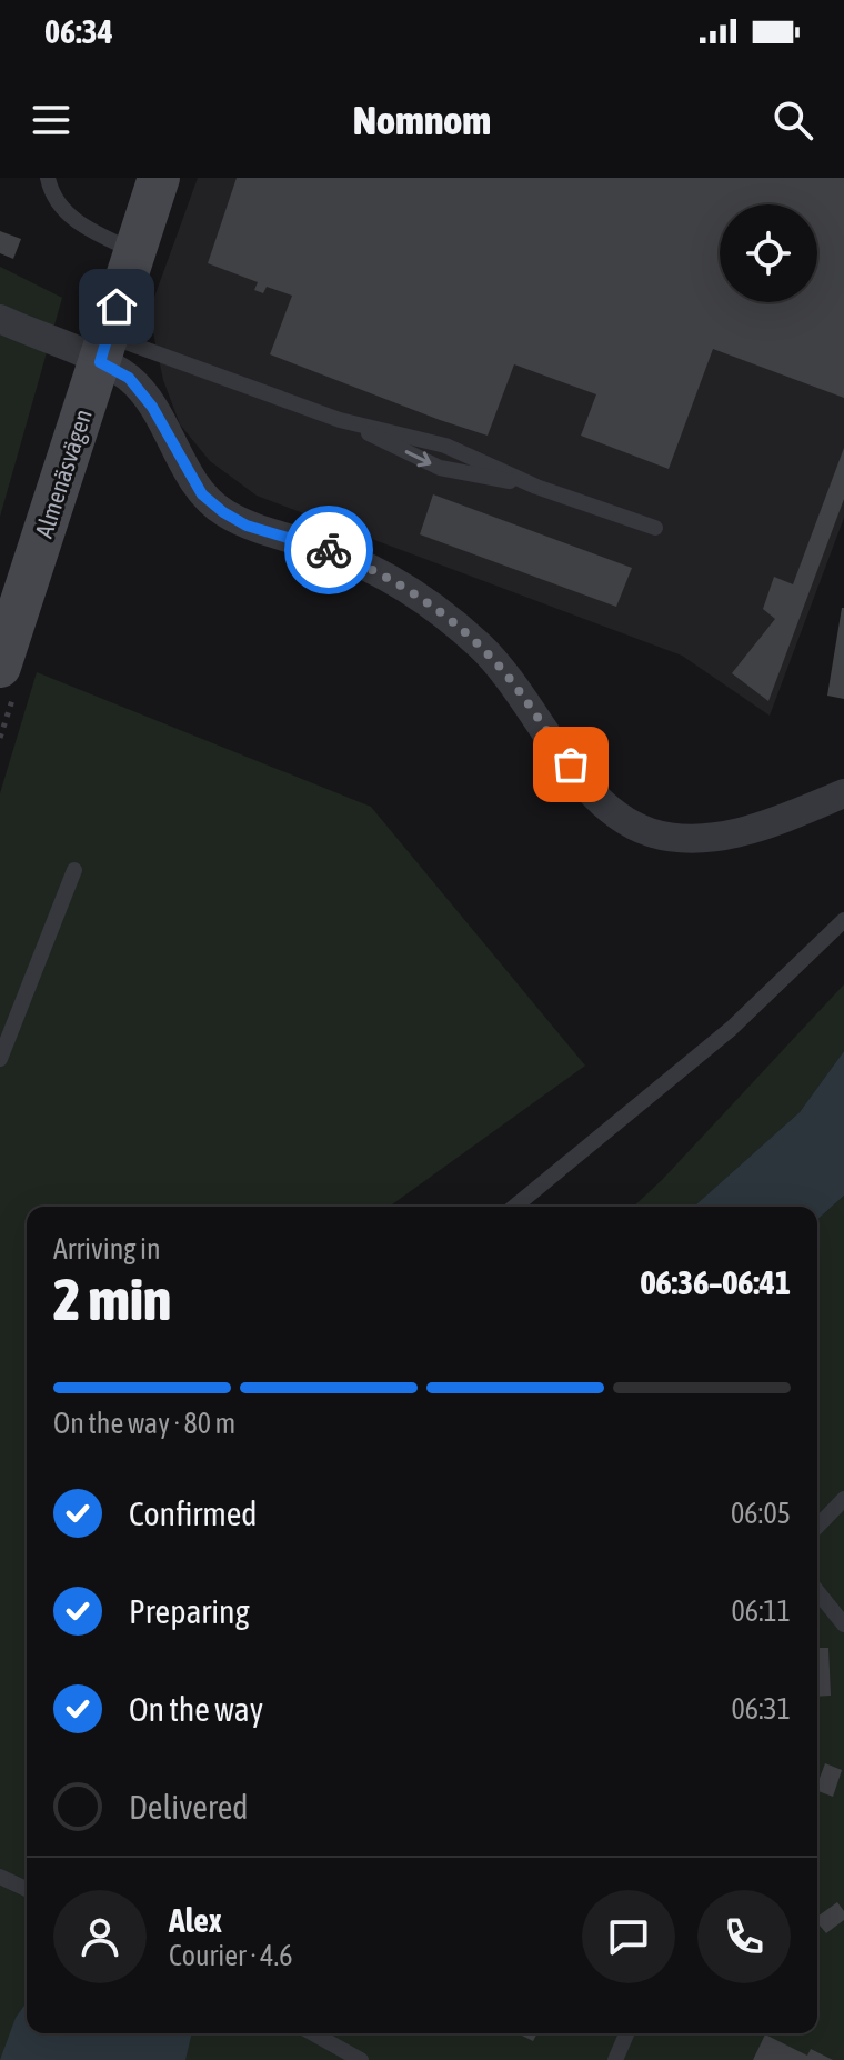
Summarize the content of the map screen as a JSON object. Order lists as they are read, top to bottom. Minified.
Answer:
{"streets":{"street":["Almenäsvägen"]},"page":{"status":"06:34","header":"Nomnom","heading":["2 min","Arriving in","06:36–06:41"],"panel":["Alex","Courier · 4.6"],"bar":"On the way · 80 m","list":[["Confirmed","06:05"],["Preparing","06:11"],["On the way","06:31"],"Delivered"]}}
